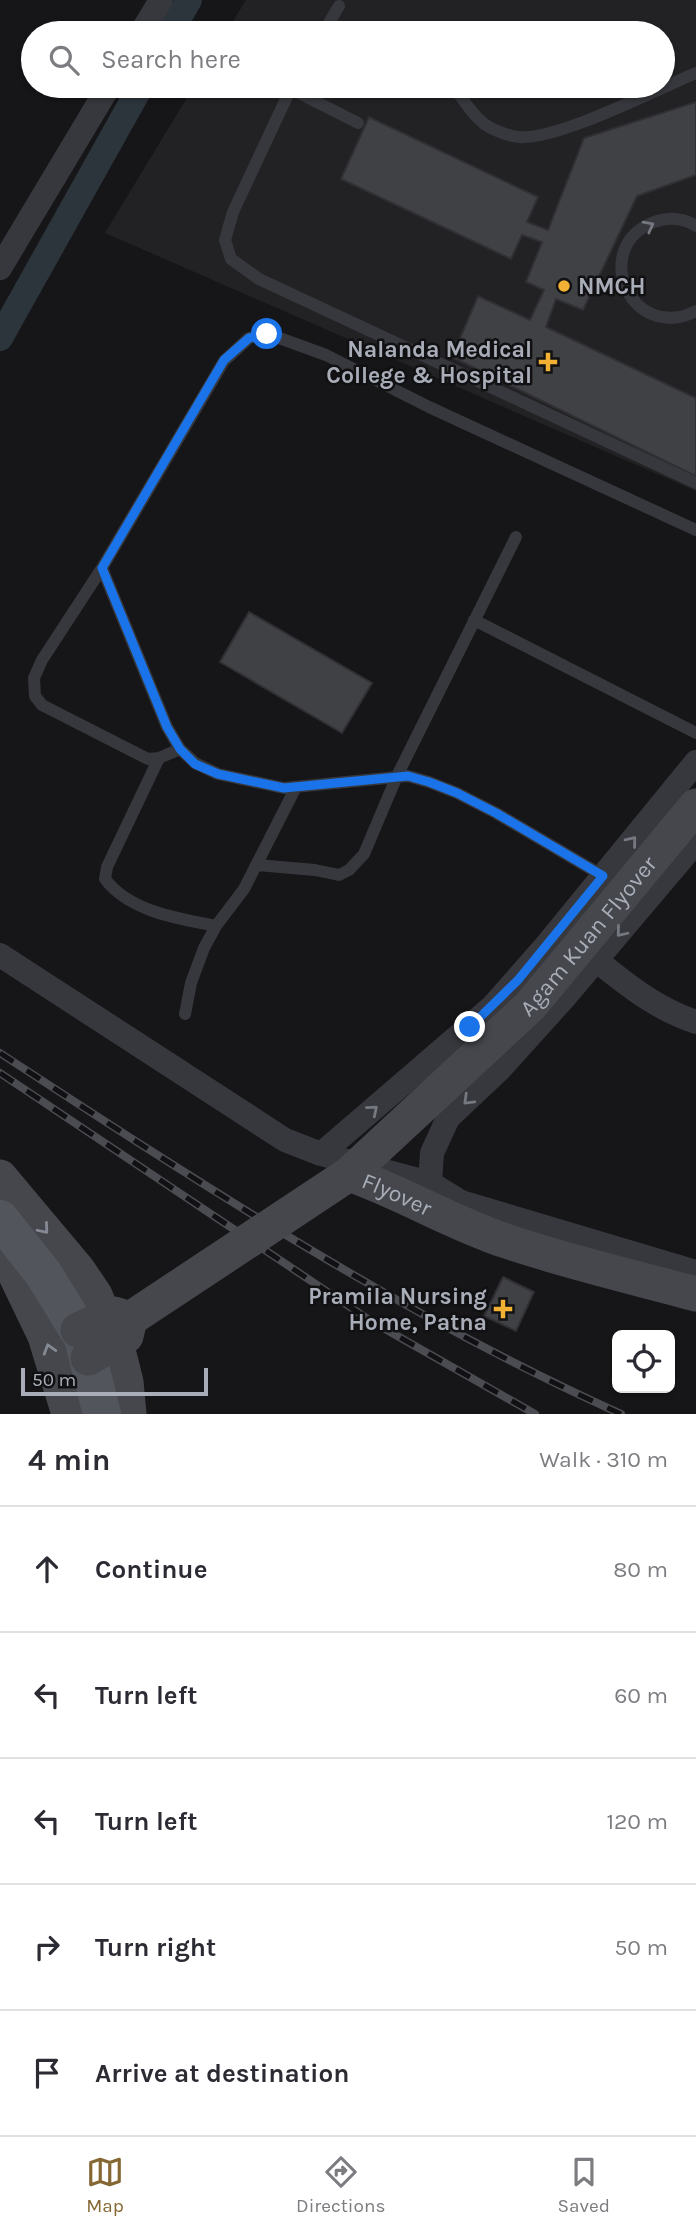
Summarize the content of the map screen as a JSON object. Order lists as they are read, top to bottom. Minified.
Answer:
{"streets":{"street":["Agam Kuan Flyover","Flyover"]},"crossings":[["Agam Kuan Flyover","Flyover"]],"places":{"other":["NMCH"],"health":["Nalanda Medical College & Hospital","Pramila Nursing Home, Patna"]},"scale_bar":"50 m","page":{"search":"Search here","scale":"50 m","heading":["4 min","Walk · 310 m"],"list":[["Continue","80 m"],["Turn left","60 m"],["Turn left","120 m"],["Turn right","50 m"],"Arrive at destination"],"nav":["Map","Directions","Saved"]}}
